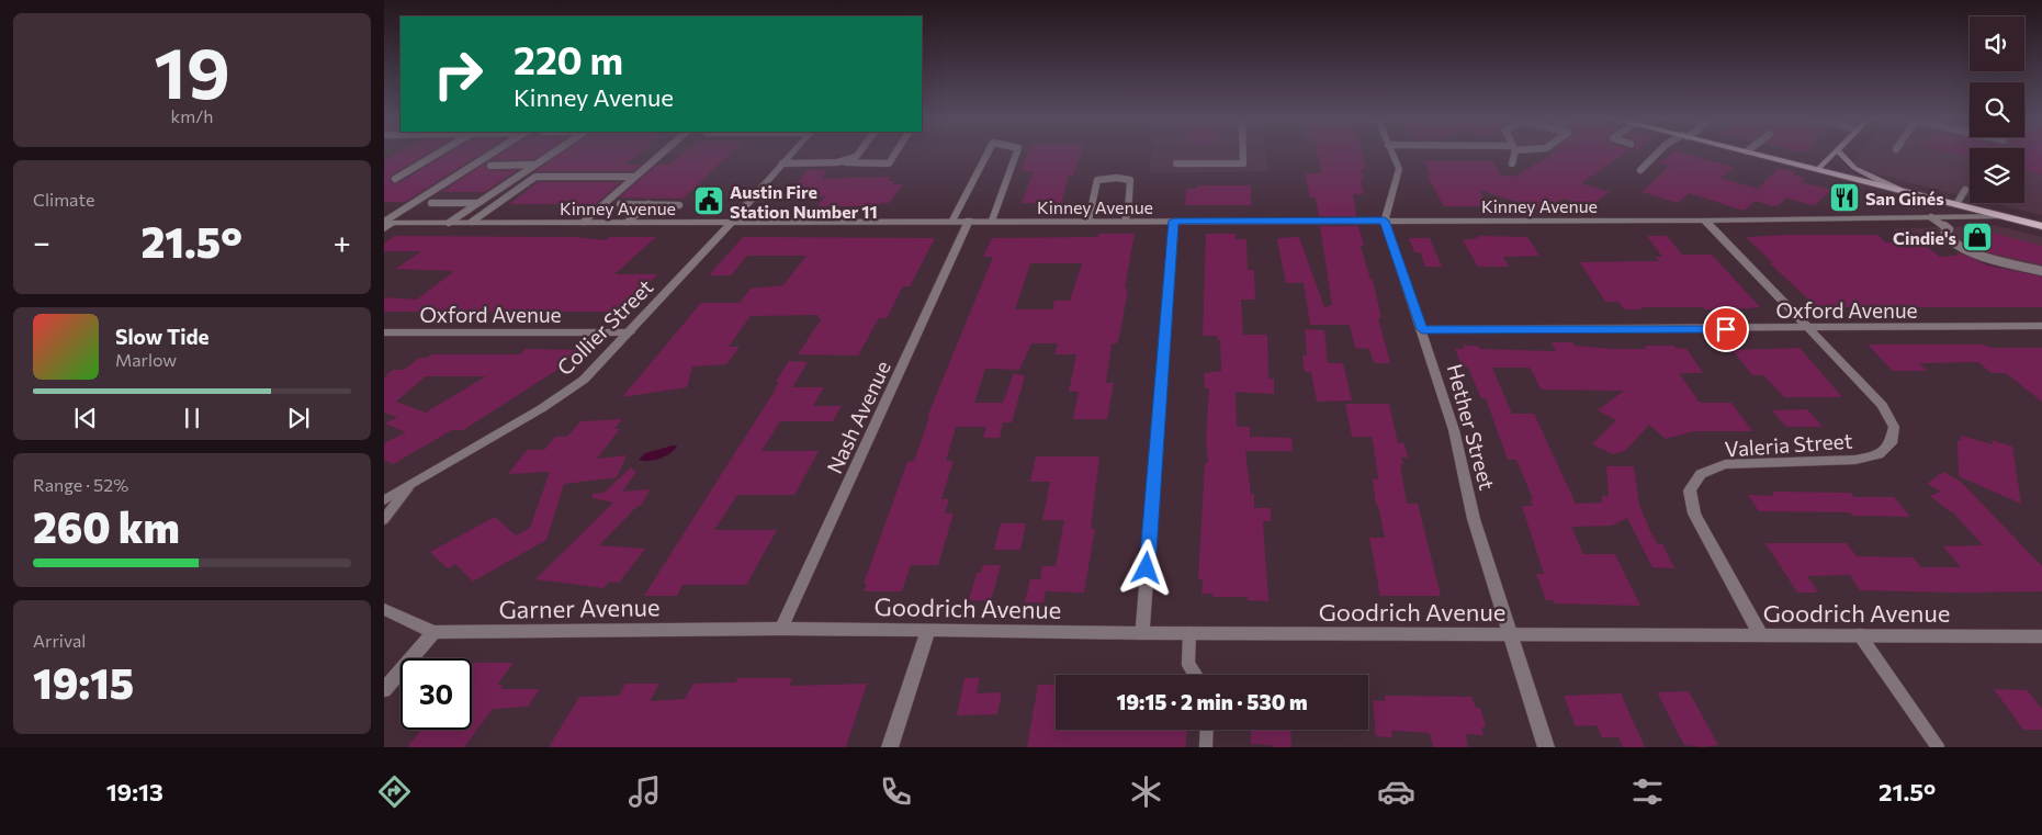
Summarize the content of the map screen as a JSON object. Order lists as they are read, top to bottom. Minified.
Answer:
{"streets":{"street":["Kinney Avenue","Oxford Avenue","Collier Street","Nash Avenue","Hether Street","Valeria Street","Garner Avenue","Goodrich Avenue"]},"crossings":[["Kinney Avenue","Collier Street"],["Kinney Avenue","Nash Avenue"],["Kinney Avenue","Hether Street"],["Kinney Avenue","Valeria Street"],["Oxford Avenue","Collier Street"],["Oxford Avenue","Hether Street"],["Oxford Avenue","Valeria Street"],["Nash Avenue","Garner Avenue"],["Nash Avenue","Goodrich Avenue"],["Hether Street","Goodrich Avenue"],["Valeria Street","Goodrich Avenue"],["Garner Avenue","Goodrich Avenue"]],"places":{"restaurant":["San Ginés"],"public building":["Austin Fire Station Number 11"],"shop":["Cindie's"]},"page":{"tile":[["19","km/h"],"Climate",["Range · 52%","260 km"],["Arrival","19:15"]],"turn":["220 m","Kinney Avenue"],"heat":["−","21.5°","+"],"song":["Slow Tide","Marlow"],"limit":"30","trip":"19:15 · 2 min · 530 m","tabs":["19:13","21.5°"]}}
